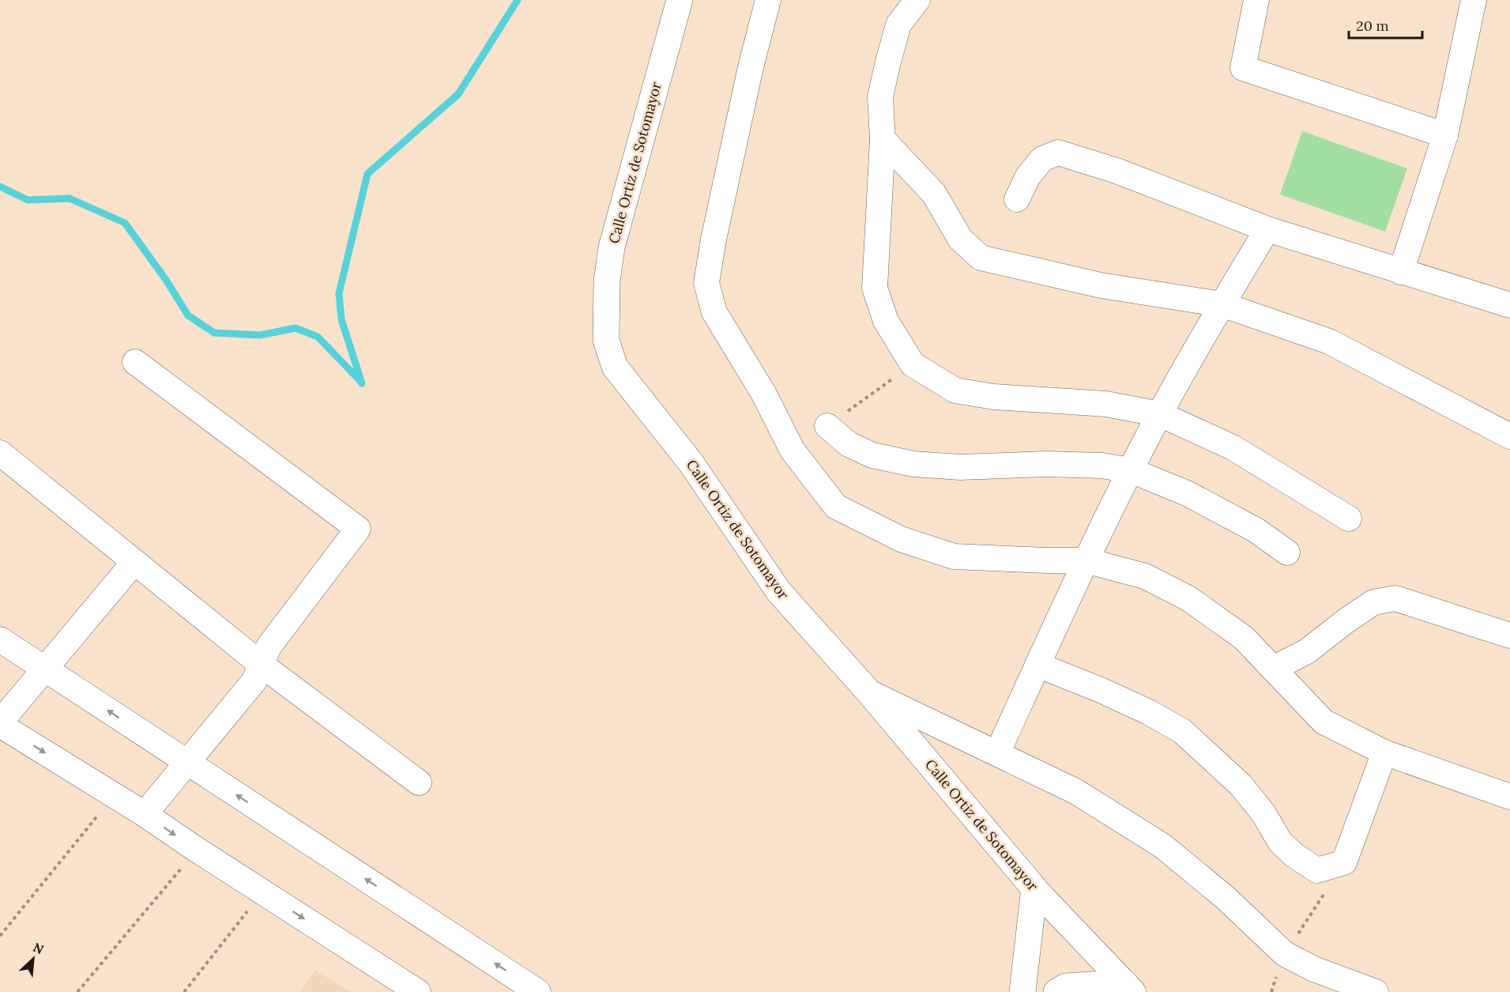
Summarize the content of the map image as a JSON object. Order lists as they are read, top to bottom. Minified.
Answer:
{"streets":{"street":["Calle Ortiz de Sotomayor"]},"scale_bar":"20 m","north":"top right"}
